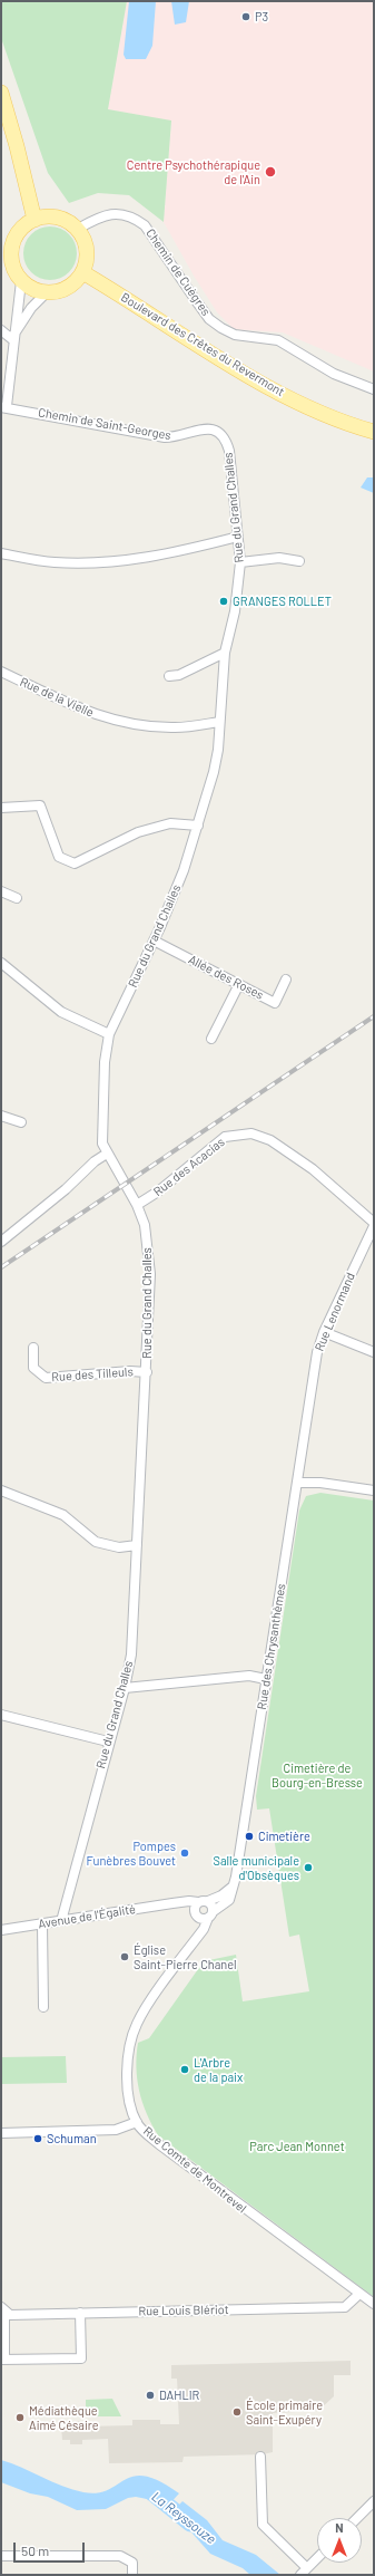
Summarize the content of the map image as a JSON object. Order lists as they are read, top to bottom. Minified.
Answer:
{"streets":{"main road":["Boulevard des Crêtes du Revermont"],"street":["Chemin de Cuègres","Chemin de Saint-Georges","Rue du Grand Challes","Rue de la Vielle","Allée des Roses","Rue des Acacias","Rue Lenormand","Rue des Tilleuls","Rue des Chrysanthèmes","Avenue de l'Égalité","Rue Comte de Montrevel","Rue Louis Blériot"]},"crossings":[["Chemin de Cuègres","Boulevard des Crêtes du Revermont"],["Chemin de Saint-Georges","Rue du Grand Challes"],["Rue du Grand Challes","Rue de la Vielle"],["Rue du Grand Challes","Allée des Roses"],["Rue du Grand Challes","Rue des Acacias"],["Rue du Grand Challes","Rue des Tilleuls"],["Rue du Grand Challes","Avenue de l'Égalité"],["Rue Lenormand","Rue des Chrysanthèmes"],["Rue des Chrysanthèmes","Avenue de l'Égalité"],["Rue des Chrysanthèmes","Rue Comte de Montrevel"],["Avenue de l'Égalité","Rue Comte de Montrevel"],["Rue Comte de Montrevel","Rue Louis Blériot"]],"water":["La Reyssouze"],"parks":["Cimetière de Bourg-en-Bresse","Parc Jean Monnet"],"places":["P3","Centre Psychothérapique de l'Ain","GRANGES ROLLET","Cimetière","Pompes Funèbres Bouvet","Salle municipale d'Obsèques","Église Saint-Pierre Chanel","L'Arbre de la paix","Schuman","DAHLIR","École primaire Saint-Exupéry","Médiathèque Aimé Césaire"],"scale_bar":"50 m","north":"top"}
